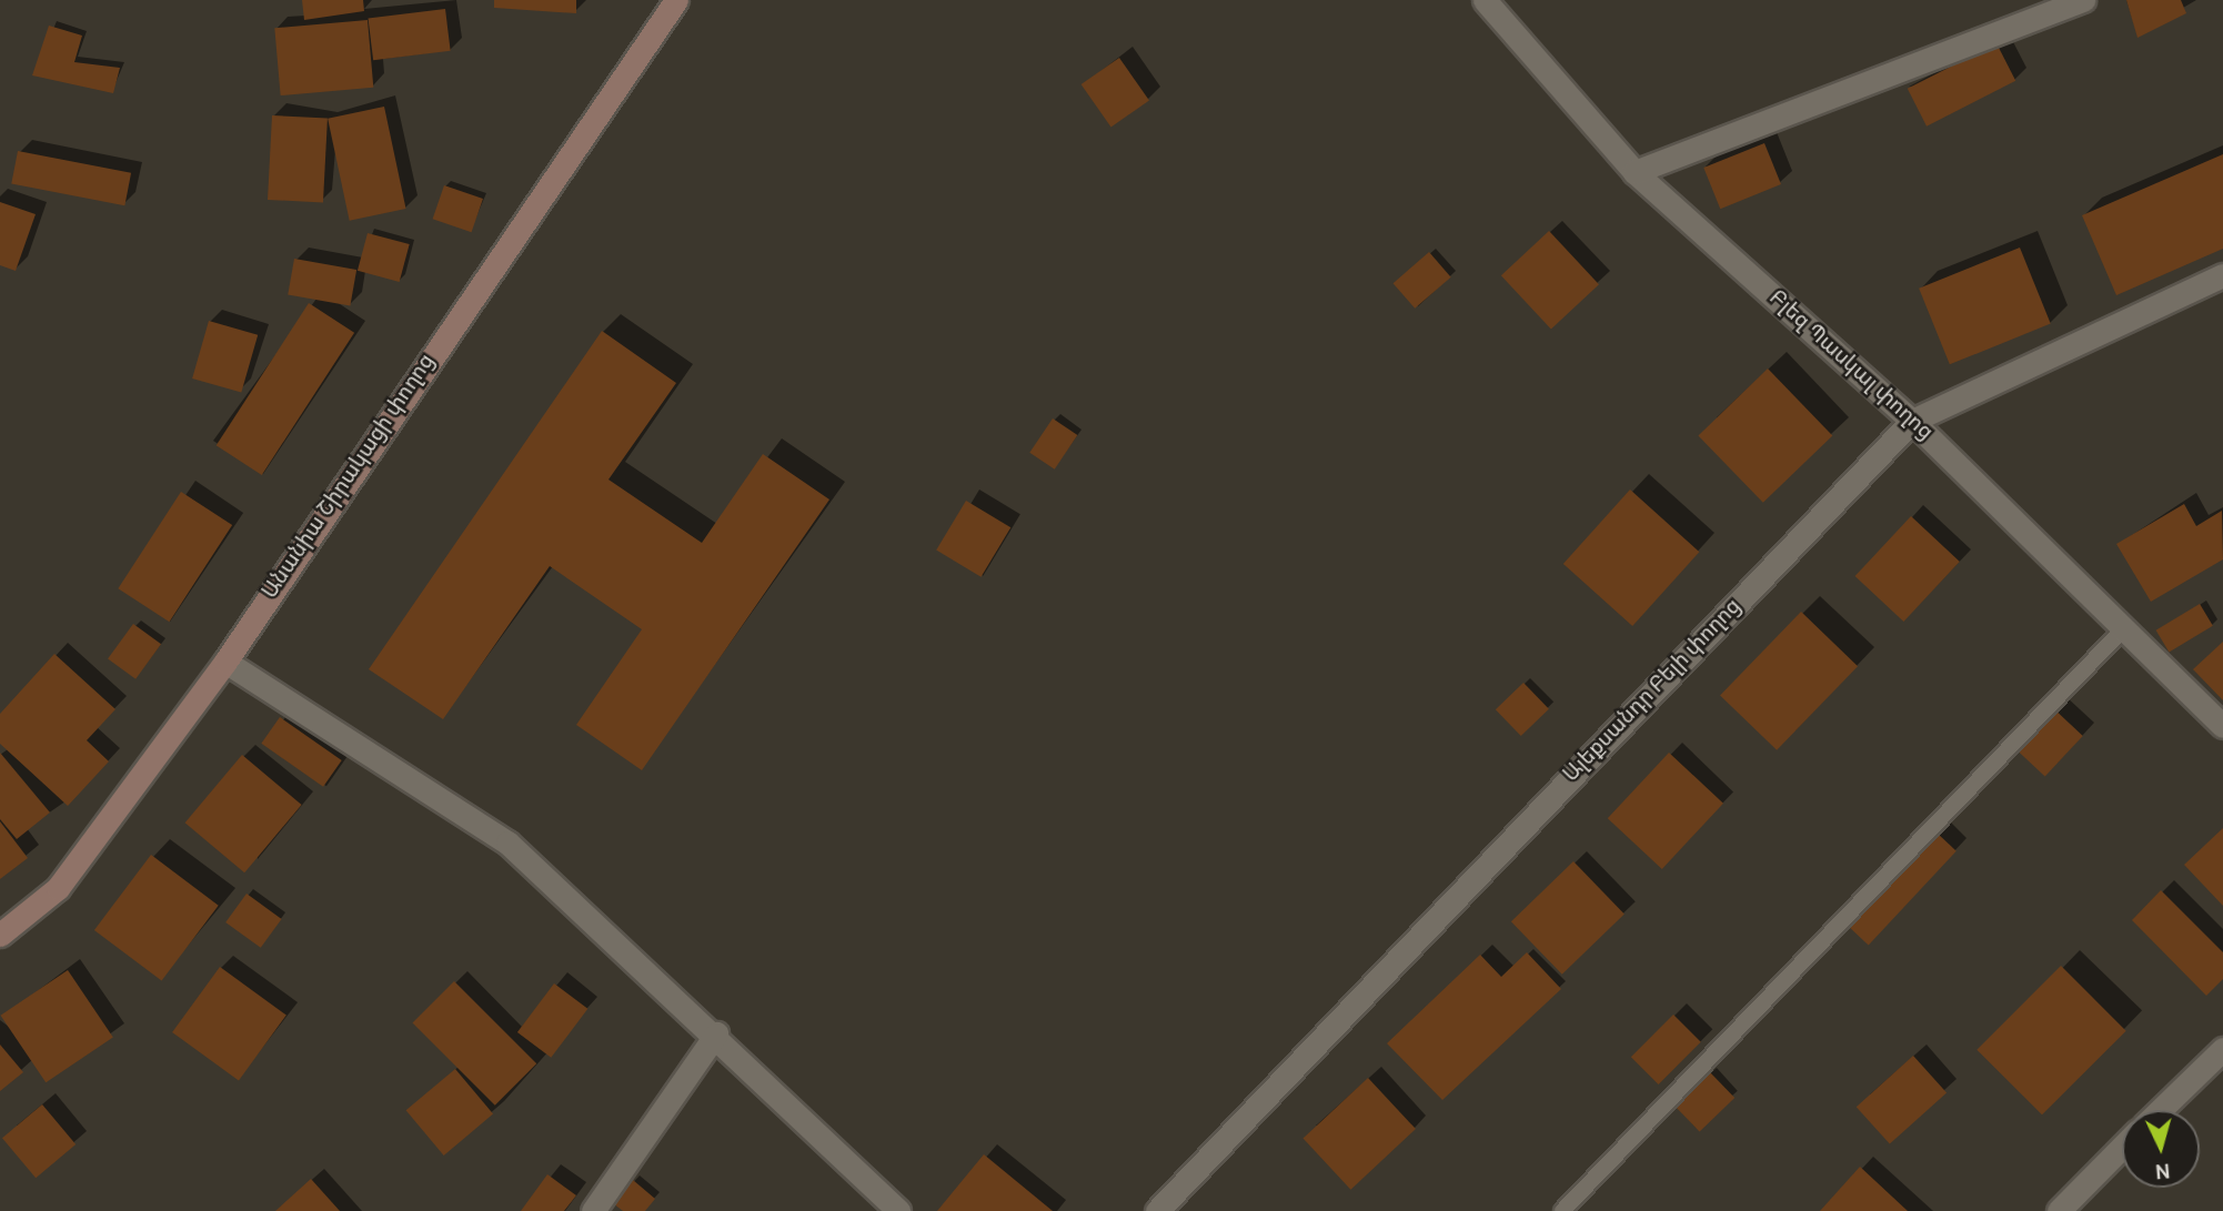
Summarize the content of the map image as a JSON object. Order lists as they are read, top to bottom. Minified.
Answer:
{"streets":{"main road":["Անանիա Շիրակացի փողոց"],"street":["Բլեզ Պասկալ փողոց","Ալեքսանդր Բելի փողոց"]},"crossings":[["Բլեզ Պասկալ փողոց","Ալեքսանդր Բելի փողոց"]],"north":"bottom"}
